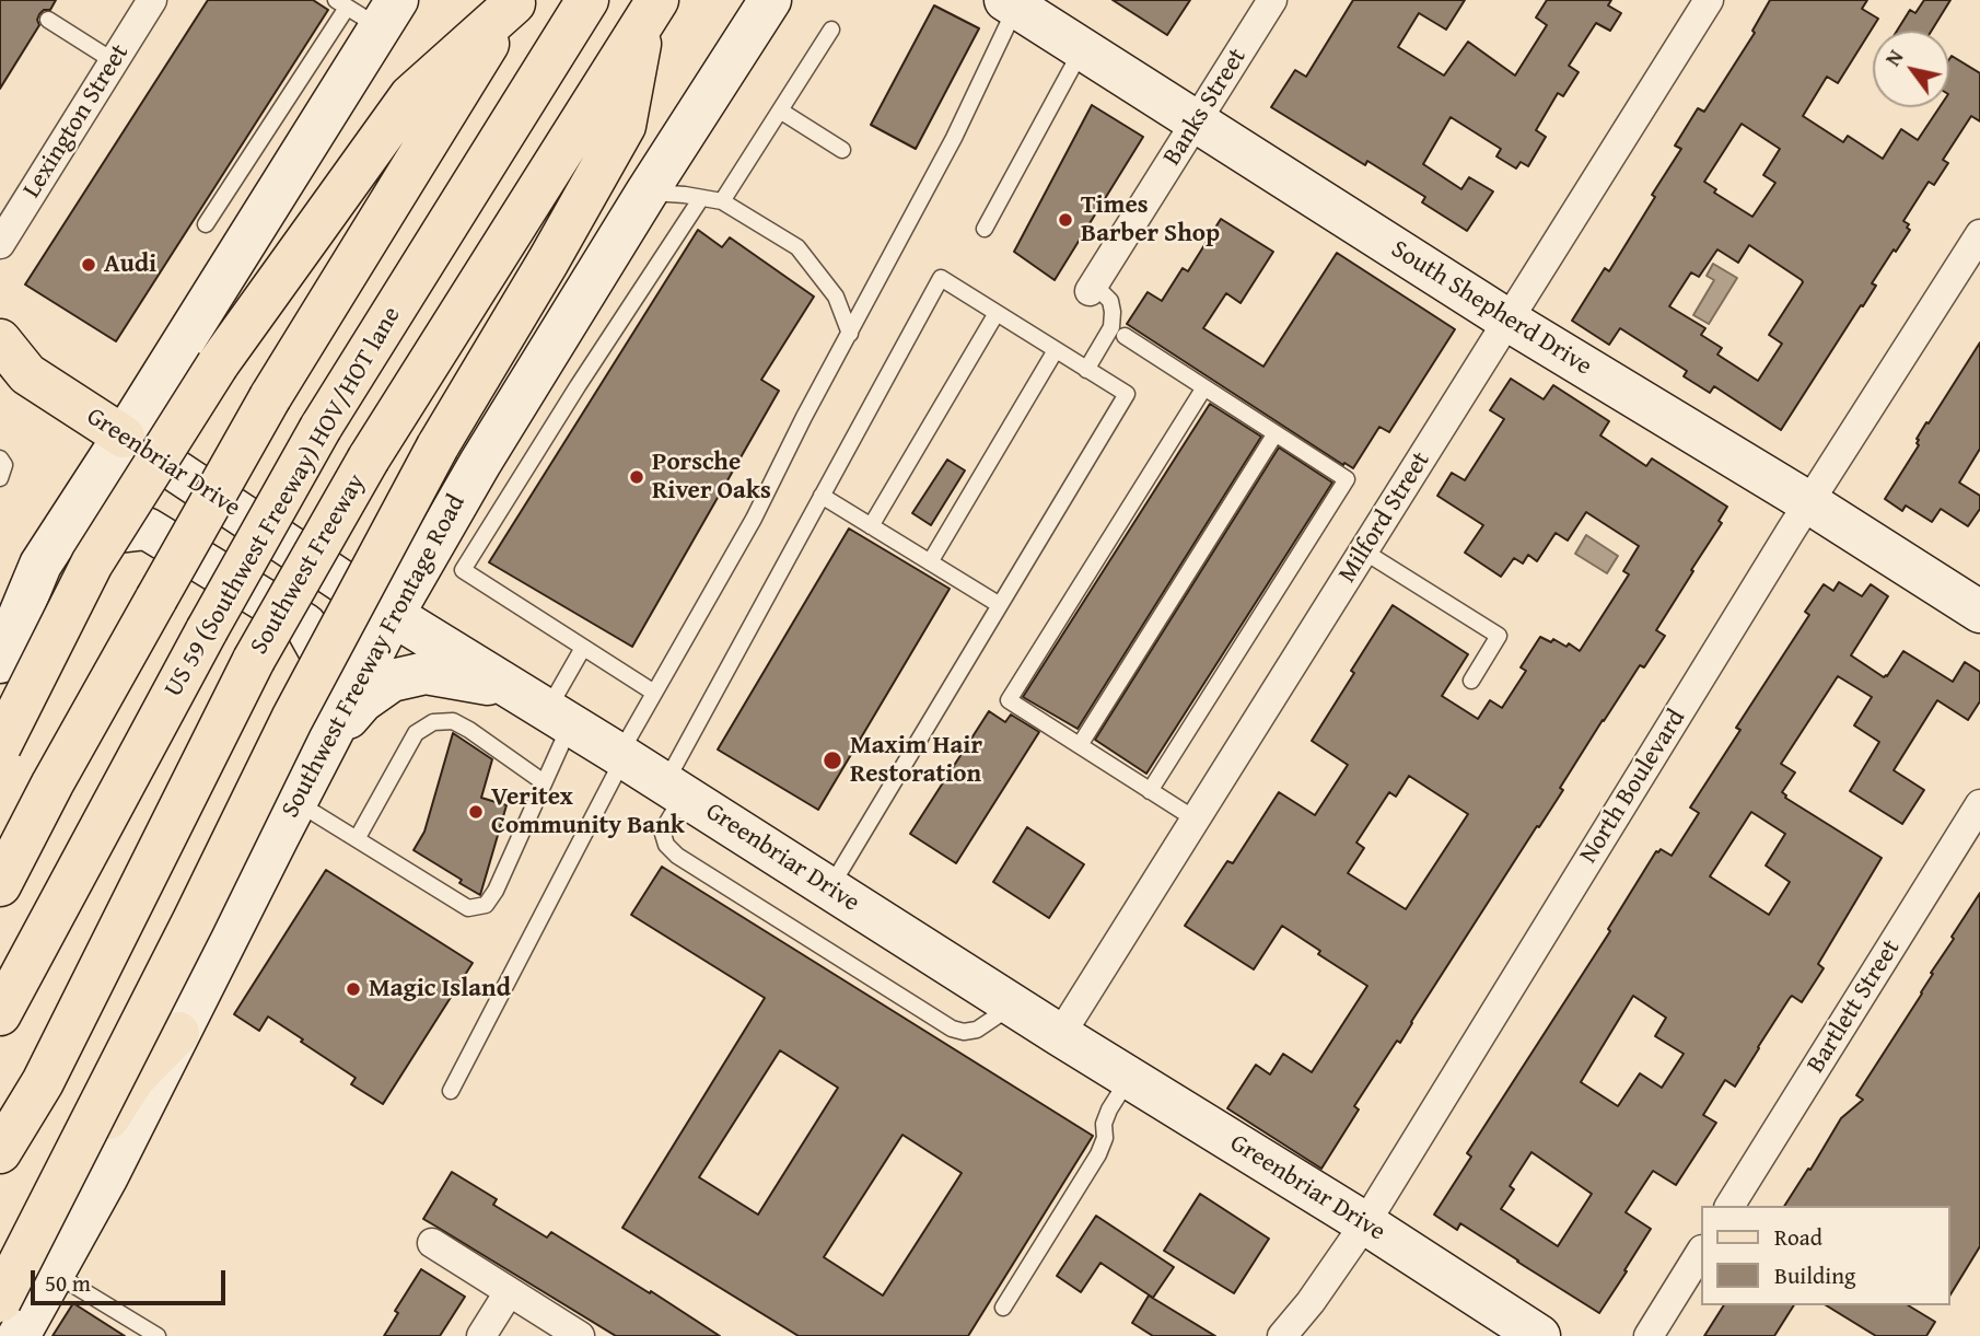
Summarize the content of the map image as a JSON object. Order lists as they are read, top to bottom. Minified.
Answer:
{"streets":{"main road":["South Shepherd Drive","Greenbriar Drive","US 59 (Southwest Freeway) HOV/HOT lane","Southwest Freeway","Southwest Freeway Frontage Road"],"street":["Banks Street","Lexington Street","Milford Street","North Boulevard","Bartlett Street"]},"crossings":[["Banks Street","South Shepherd Drive"],["South Shepherd Drive","Milford Street"],["South Shepherd Drive","North Boulevard"],["Greenbriar Drive","Milford Street"],["Greenbriar Drive","Southwest Freeway Frontage Road"],["Greenbriar Drive","North Boulevard"]],"places":["Times Barber Shop","Audi","Porsche River Oaks","Maxim Hair Restoration","Veritex Community Bank","Magic Island"],"legend":["Road","Building"],"scale_bar":"50 m","north":"top left"}
